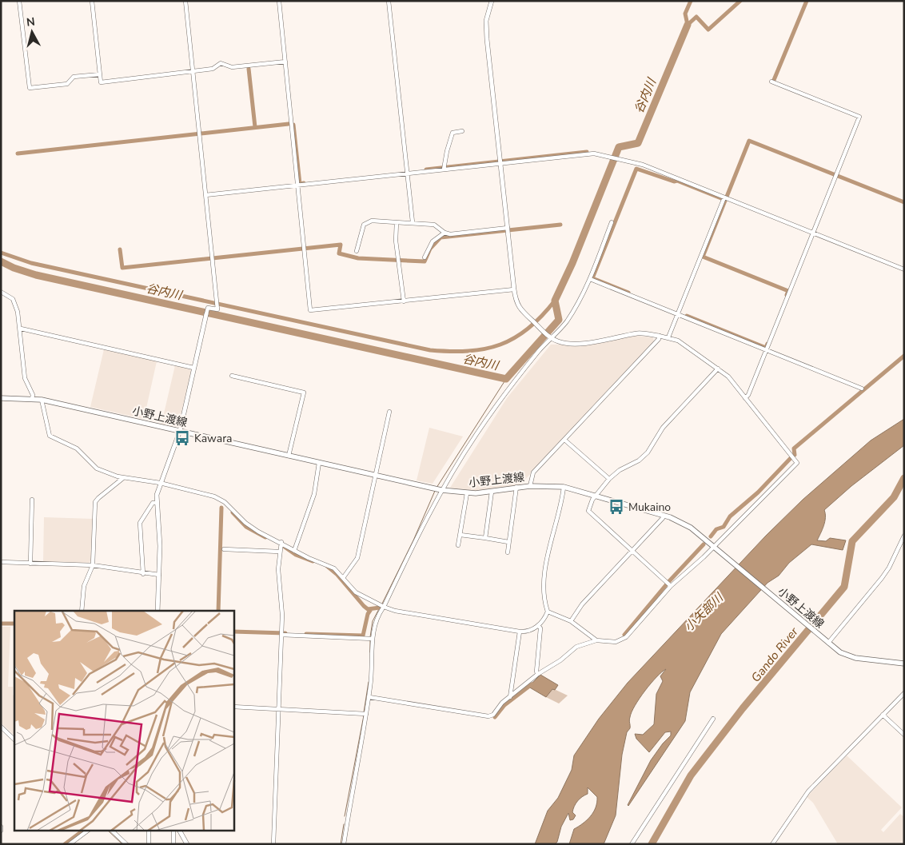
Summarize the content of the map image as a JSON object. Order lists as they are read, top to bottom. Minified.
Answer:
{"streets":{"main road":["小野上渡線"]},"water":["谷内川","小矢部川","Gando River"],"places":{"bus stop":["Kawara","Mukaino"]},"north":"top"}
